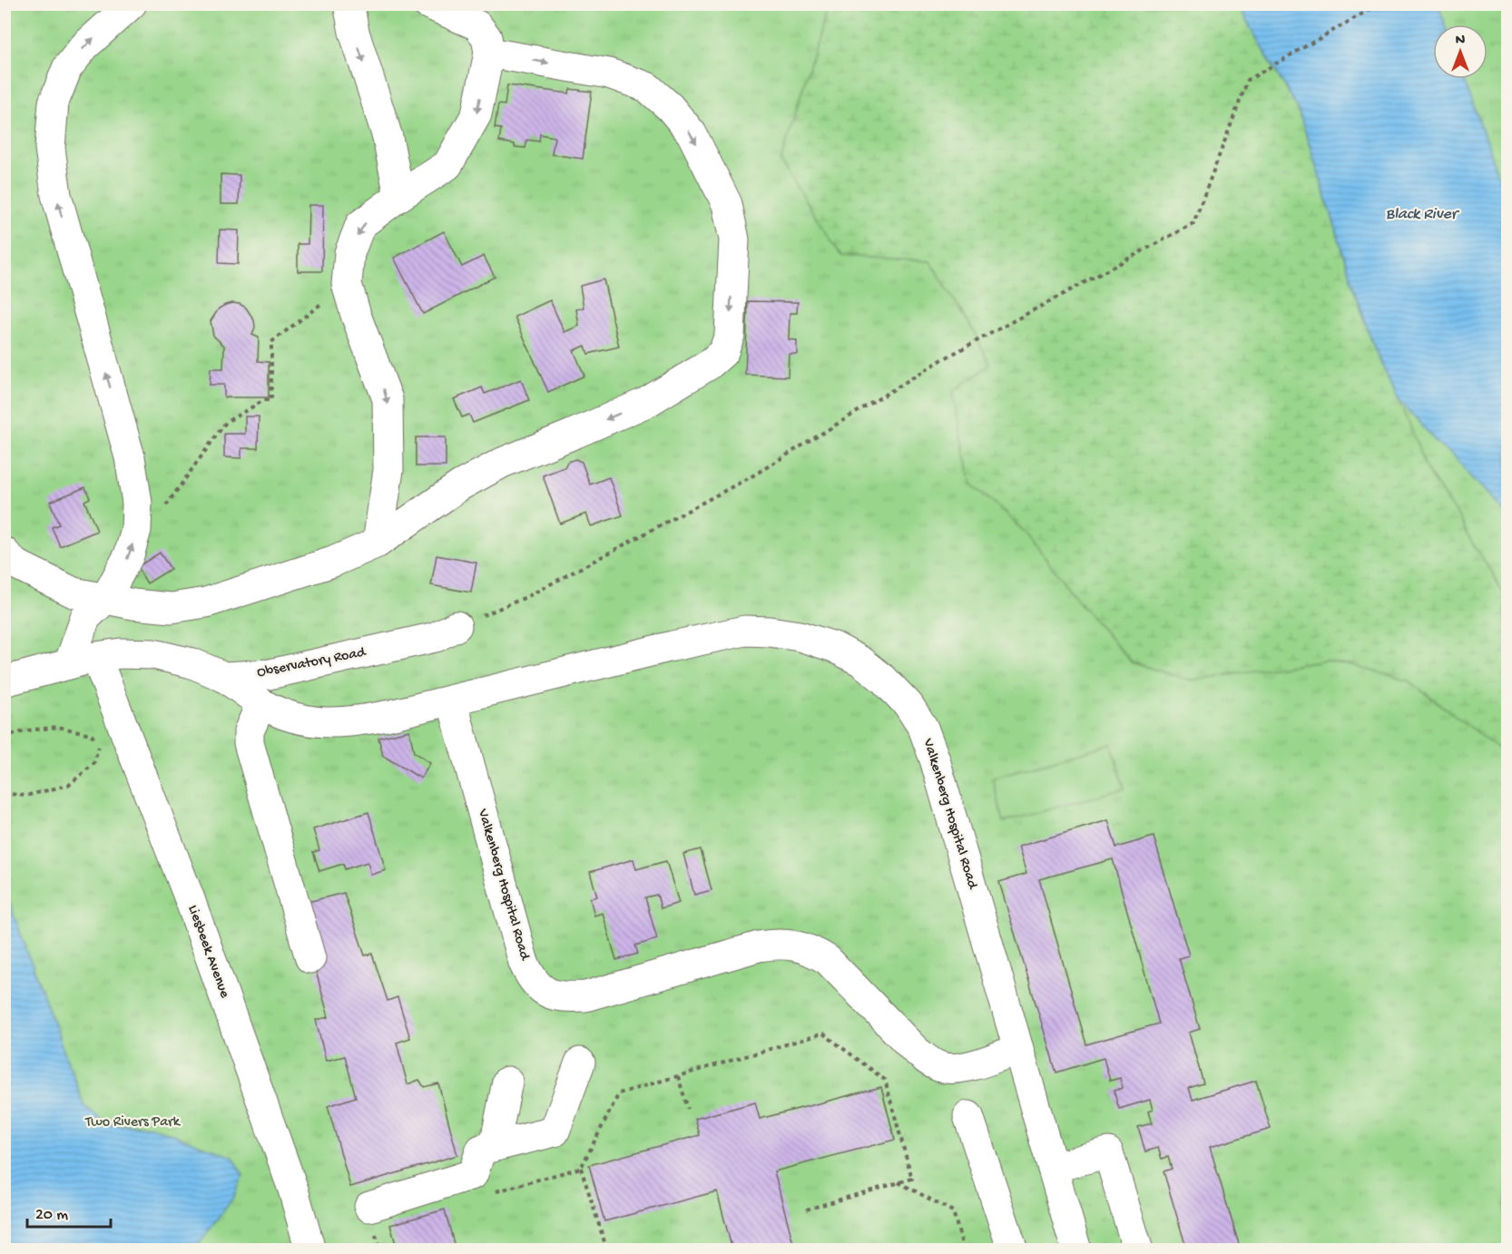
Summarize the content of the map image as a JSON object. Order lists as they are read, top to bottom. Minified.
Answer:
{"streets":{"street":["Observatory Road","Valkenberg Hospital Road","Liesbeek Avenue"]},"crossings":[["Observatory Road","Valkenberg Hospital Road"],["Observatory Road","Liesbeek Avenue"]],"water":["Black River"],"parks":["Two Rivers Park"],"scale_bar":"20 m","north":"top"}
